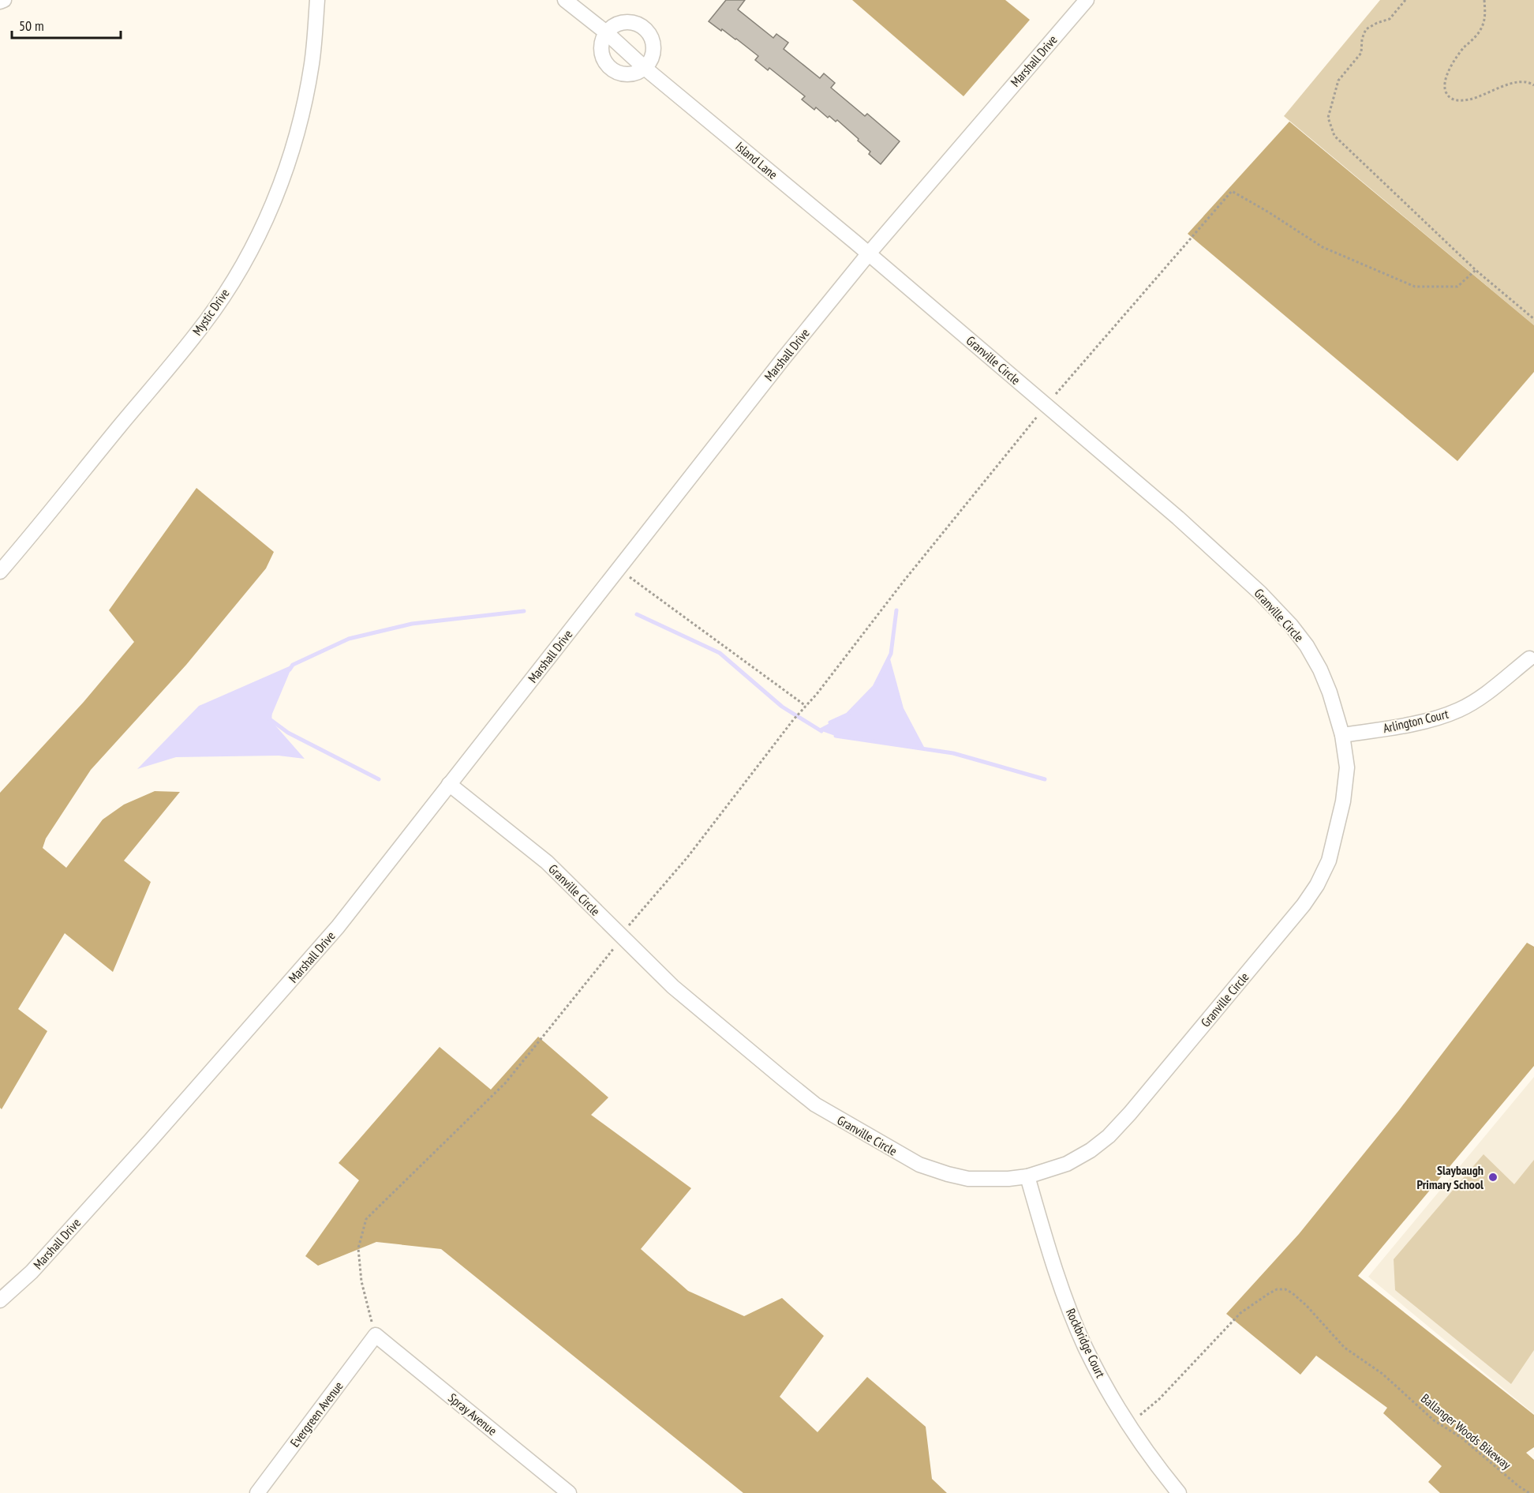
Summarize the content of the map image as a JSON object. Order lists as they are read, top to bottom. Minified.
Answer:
{"streets":{"street":["Marshall Drive","Island Lane","Mystic Drive","Granville Circle","Arlington Court","Rockbridge Court","Evergreen Avenue","Spray Avenue"],"path":["Ballanger Woods Bikeway"]},"crossings":[["Marshall Drive","Island Lane"],["Marshall Drive","Granville Circle"],["Island Lane","Granville Circle"],["Granville Circle","Arlington Court"],["Granville Circle","Rockbridge Court"],["Evergreen Avenue","Spray Avenue"]],"places":["Slaybaugh Primary School"],"scale_bar":"50 m"}
